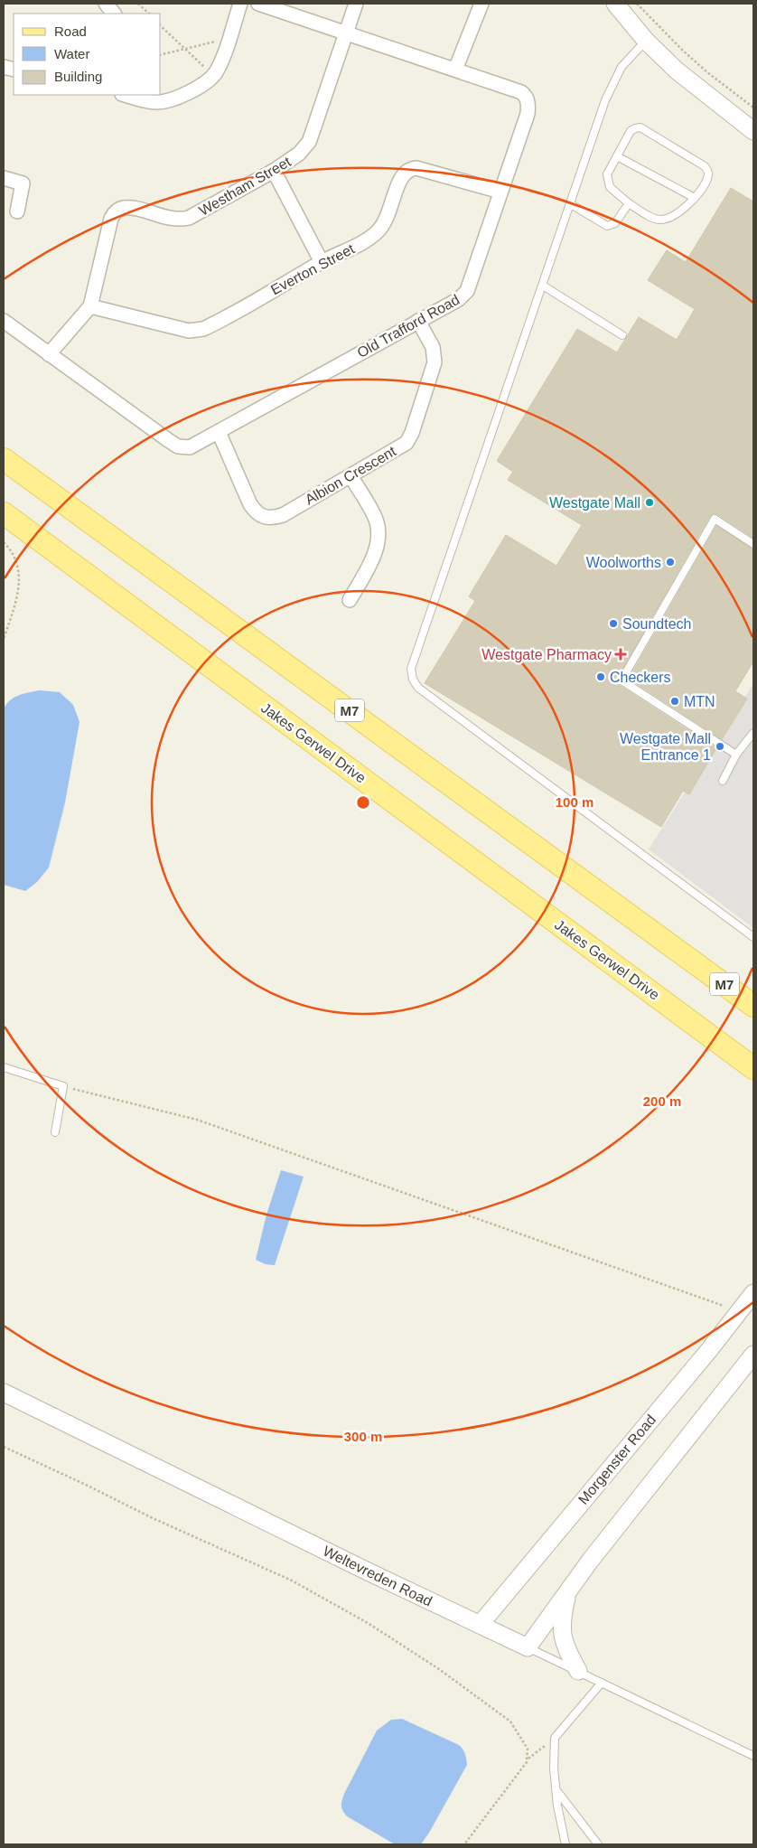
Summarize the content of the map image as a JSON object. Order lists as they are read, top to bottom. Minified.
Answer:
{"streets":{"main road":["M7","Jakes Gerwel Drive"],"street":["Westham Street","Everton Street","Old Trafford Road","Albion Crescent","Morgenster Road","Weltevreden Road"]},"crossings":[["Westham Street","Everton Street"],["Westham Street","Old Trafford Road"],["Everton Street","Old Trafford Road"],["Old Trafford Road","Albion Crescent"],["Morgenster Road","Weltevreden Road"]],"places":{"other":["Westgate Mall","Woolworths","Soundtech","Checkers","MTN","Westgate Mall Entrance 1"],"health":["Westgate Pharmacy"]},"legend":["Road","Water","Building"],"rings":["100 m","200 m","300 m"]}
